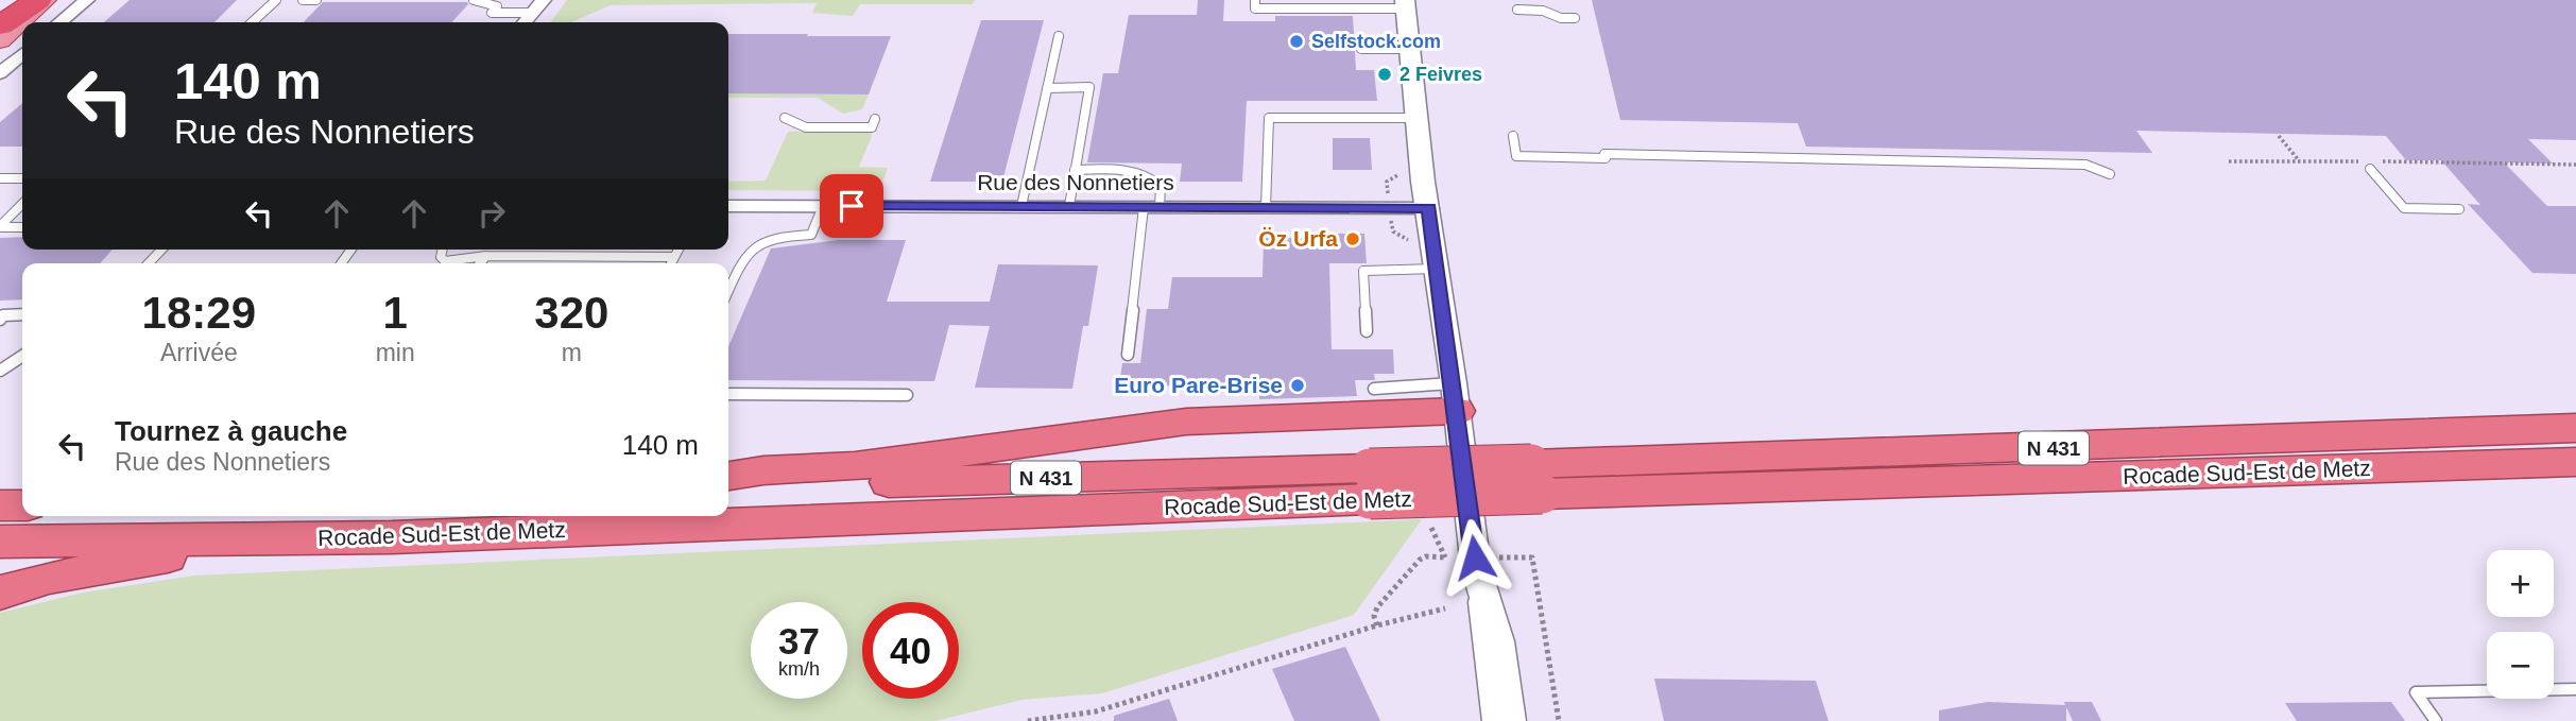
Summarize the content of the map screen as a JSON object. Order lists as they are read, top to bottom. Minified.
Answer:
{"streets":{"highway":["N 431","Rocade Sud-Est de Metz"],"street":["Rue des Nonnetiers"]},"places":["Selfstock.com","2 Feivres","Öz Urfa","Euro Pare-Brise"],"page":{"turn":["140 m","Rue des Nonnetiers"],"eta":["18:29","Arrivée","1","min","320","m"],"list":[{"name":"Tournez à gauche","note":"Rue des Nonnetiers","value":"140 m"}],"map_buttons":["+","−"],"speed":"37 km/h","limit":"40"}}
